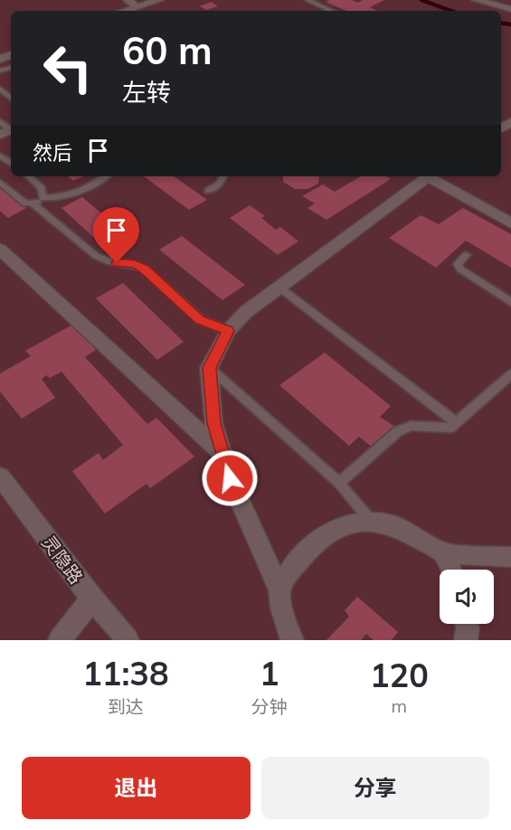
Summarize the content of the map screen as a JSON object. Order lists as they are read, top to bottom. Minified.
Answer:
{"streets":{"street":["灵隐路"]},"page":{"turn":["60 m","左转"],"then":"然后","eta":["11:38","到达","1","分钟","120","m"],"buttons":["退出","分享"]}}
